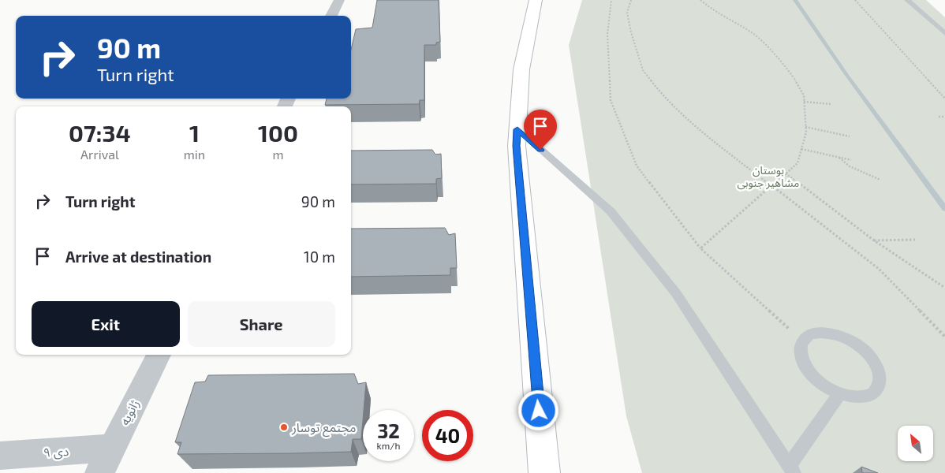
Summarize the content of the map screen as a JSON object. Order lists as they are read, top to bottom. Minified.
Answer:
{"streets":{"street":["ژانویه","۹ دی"]},"crossings":[["ژانویه","۹ دی"]],"parks":["بوستان مشاهیر جنوبی"],"places":["مجتمع توسار"],"north":"top left","page":{"turn":["90 m","Turn right"],"eta":["07:34","Arrival","1","min","100","m"],"list":[{"name":"Turn right","value":"90 m"},{"name":"Arrive at destination","value":"10 m"}],"buttons":["Exit","Share"],"speed":"32 km/h","limit":"40"}}
